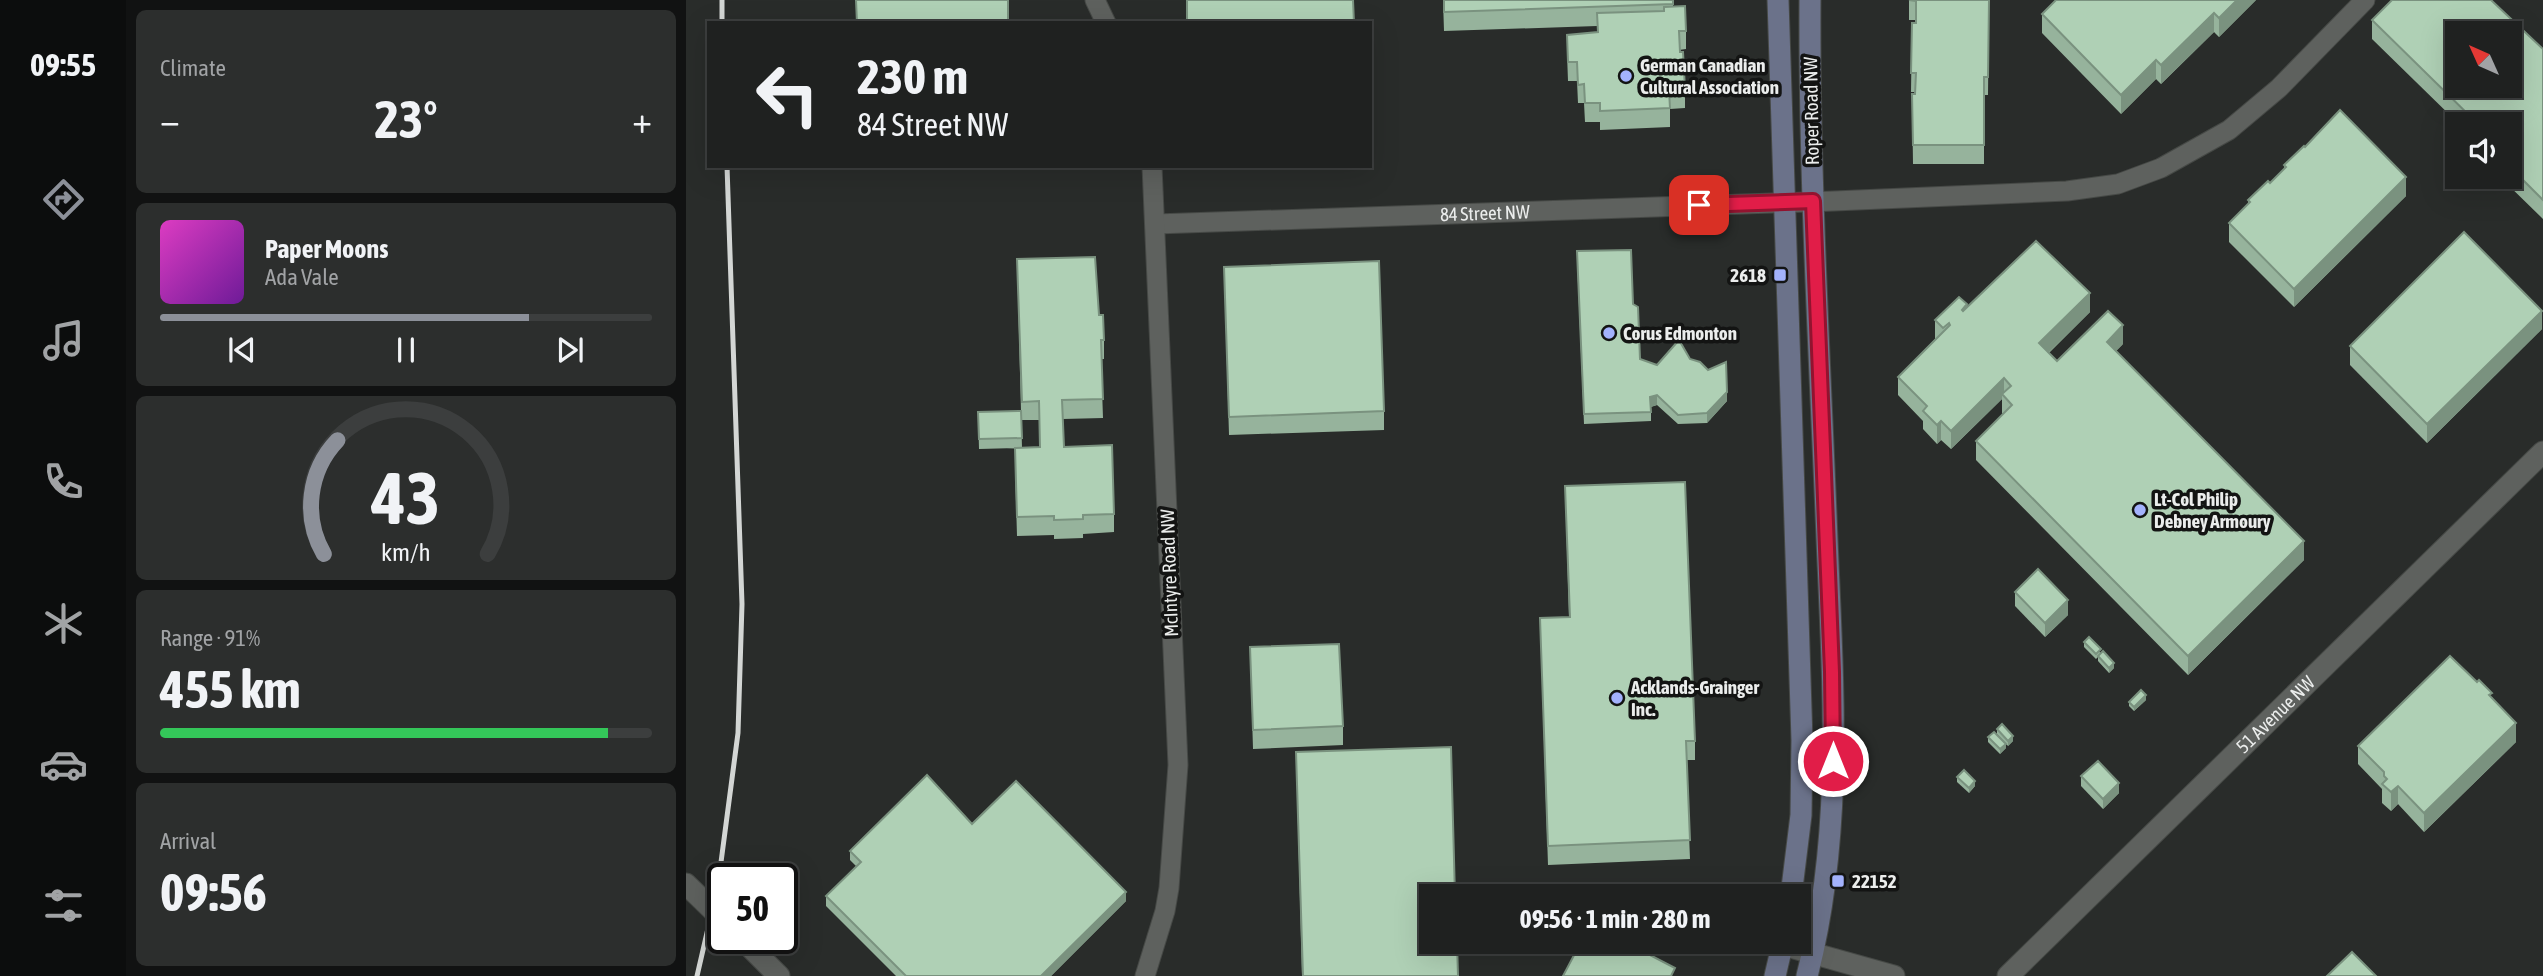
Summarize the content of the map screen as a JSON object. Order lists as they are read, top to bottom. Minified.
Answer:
{"streets":{"main road":["Roper Road NW"],"street":["84 Street NW","McIntyre Road NW","51 Avenue NW"]},"crossings":[["Roper Road NW","84 Street NW"],["84 Street NW","McIntyre Road NW"]],"places":{"other":["German Canadian Cultural Association","Corus Edmonton","Lt-Col Philip Debney Armoury","Acklands-Grainger Inc."],"transit":["2618","22152"]},"north":"top left","page":{"tabs":"09:55","tile":["Climate",["Range · 91%","455 km"],["Arrival","09:56"]],"turn":["230 m","84 Street NW"],"heat":["−","23°","+"],"song":["Paper Moons","Ada Vale"],"limit":"50","trip":"09:56 · 1 min · 280 m","gauge":["43","km/h"]}}
